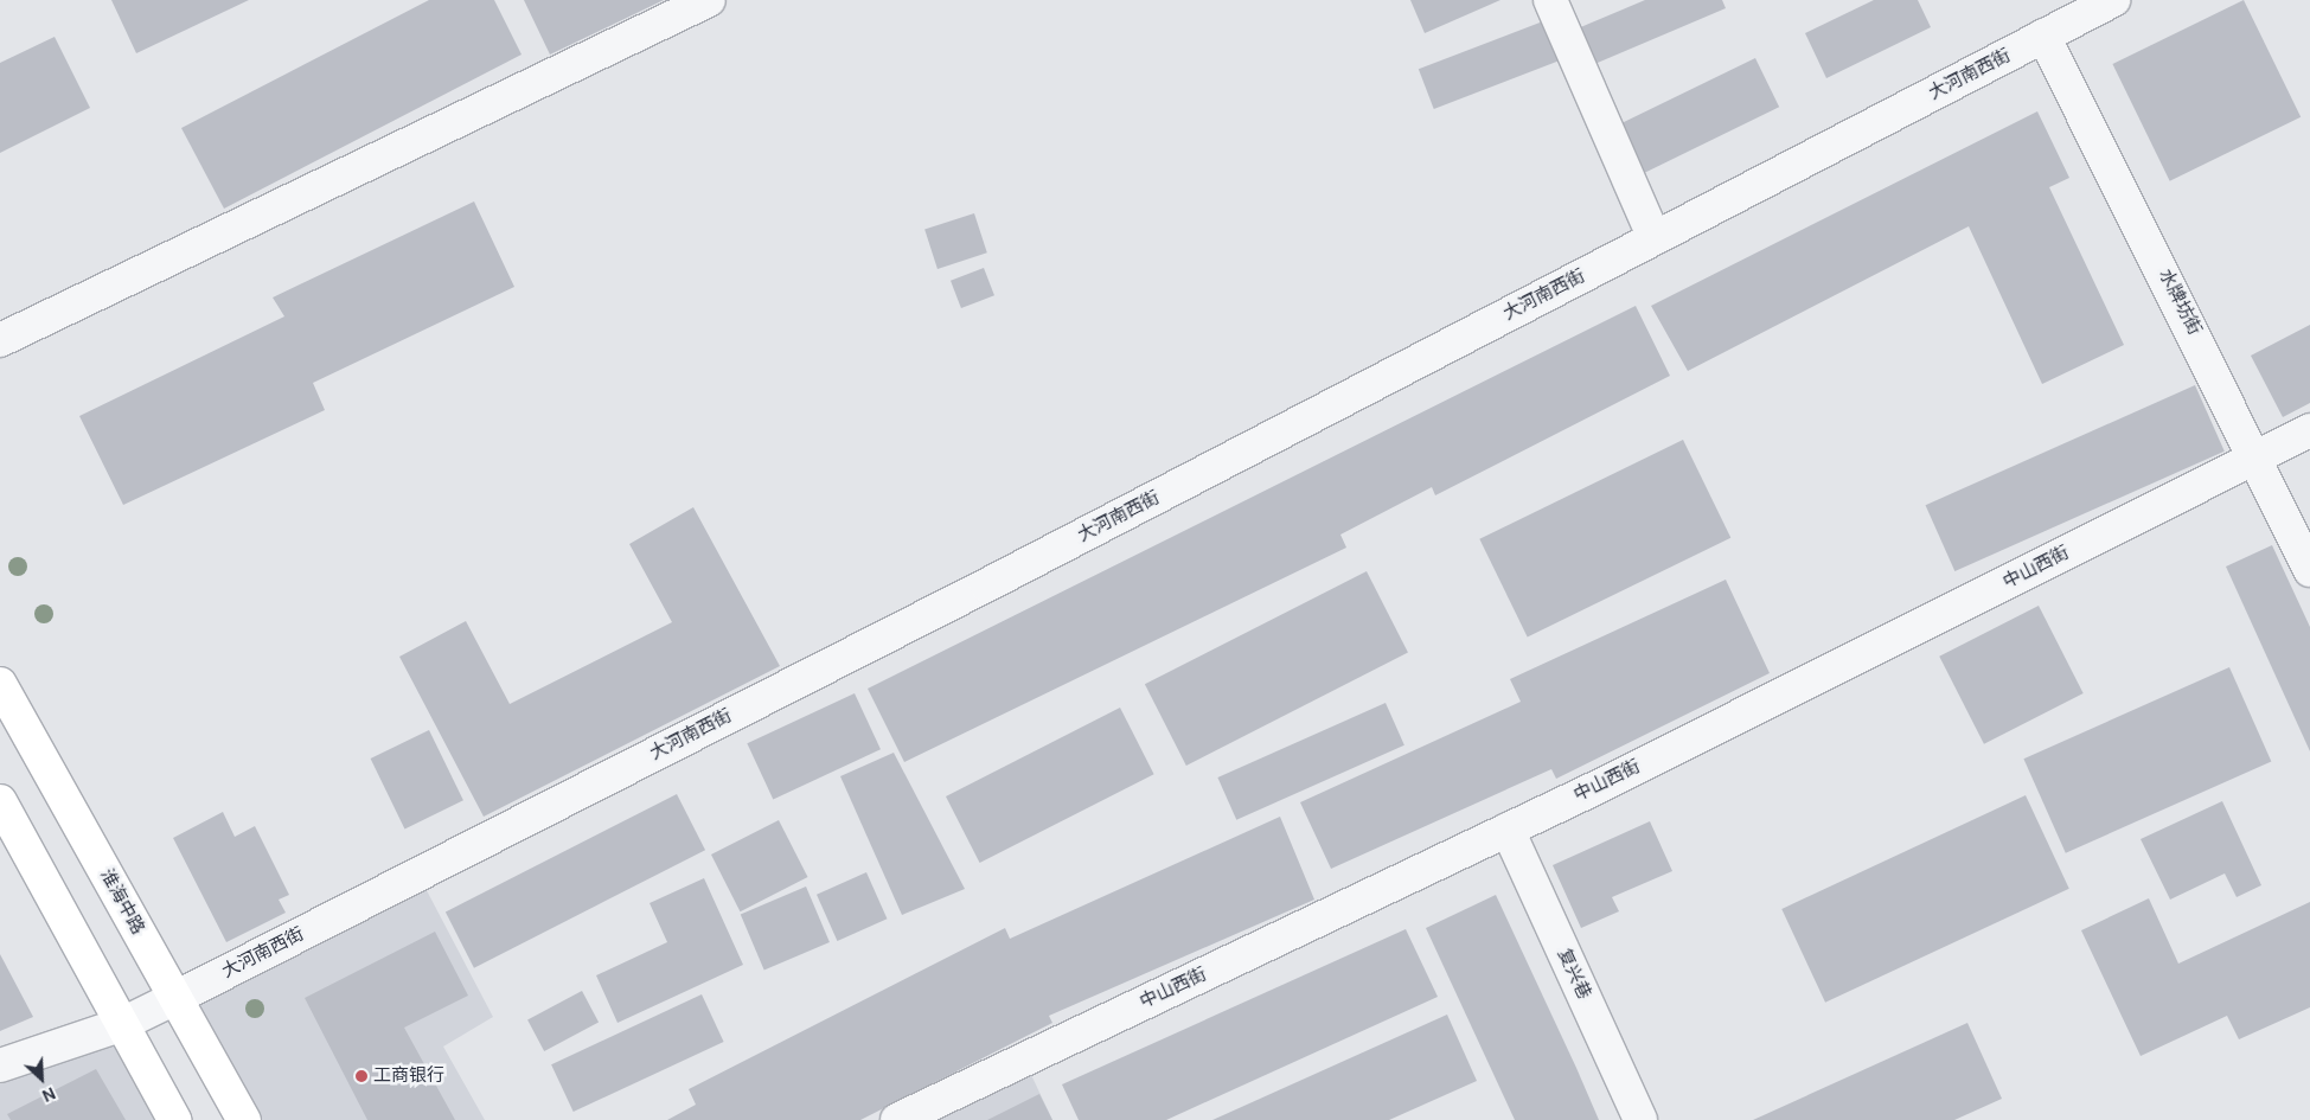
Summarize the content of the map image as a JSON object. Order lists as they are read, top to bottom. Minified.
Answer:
{"streets":{"main road":["淮海中路"],"street":["大河南西街","水牌坊街","中山西街","复兴巷"]},"crossings":[["大河南西街","水牌坊街"],["大河南西街","淮海中路"],["水牌坊街","中山西街"],["中山西街","复兴巷"]],"places":["工商银行"],"north":"bottom right"}
